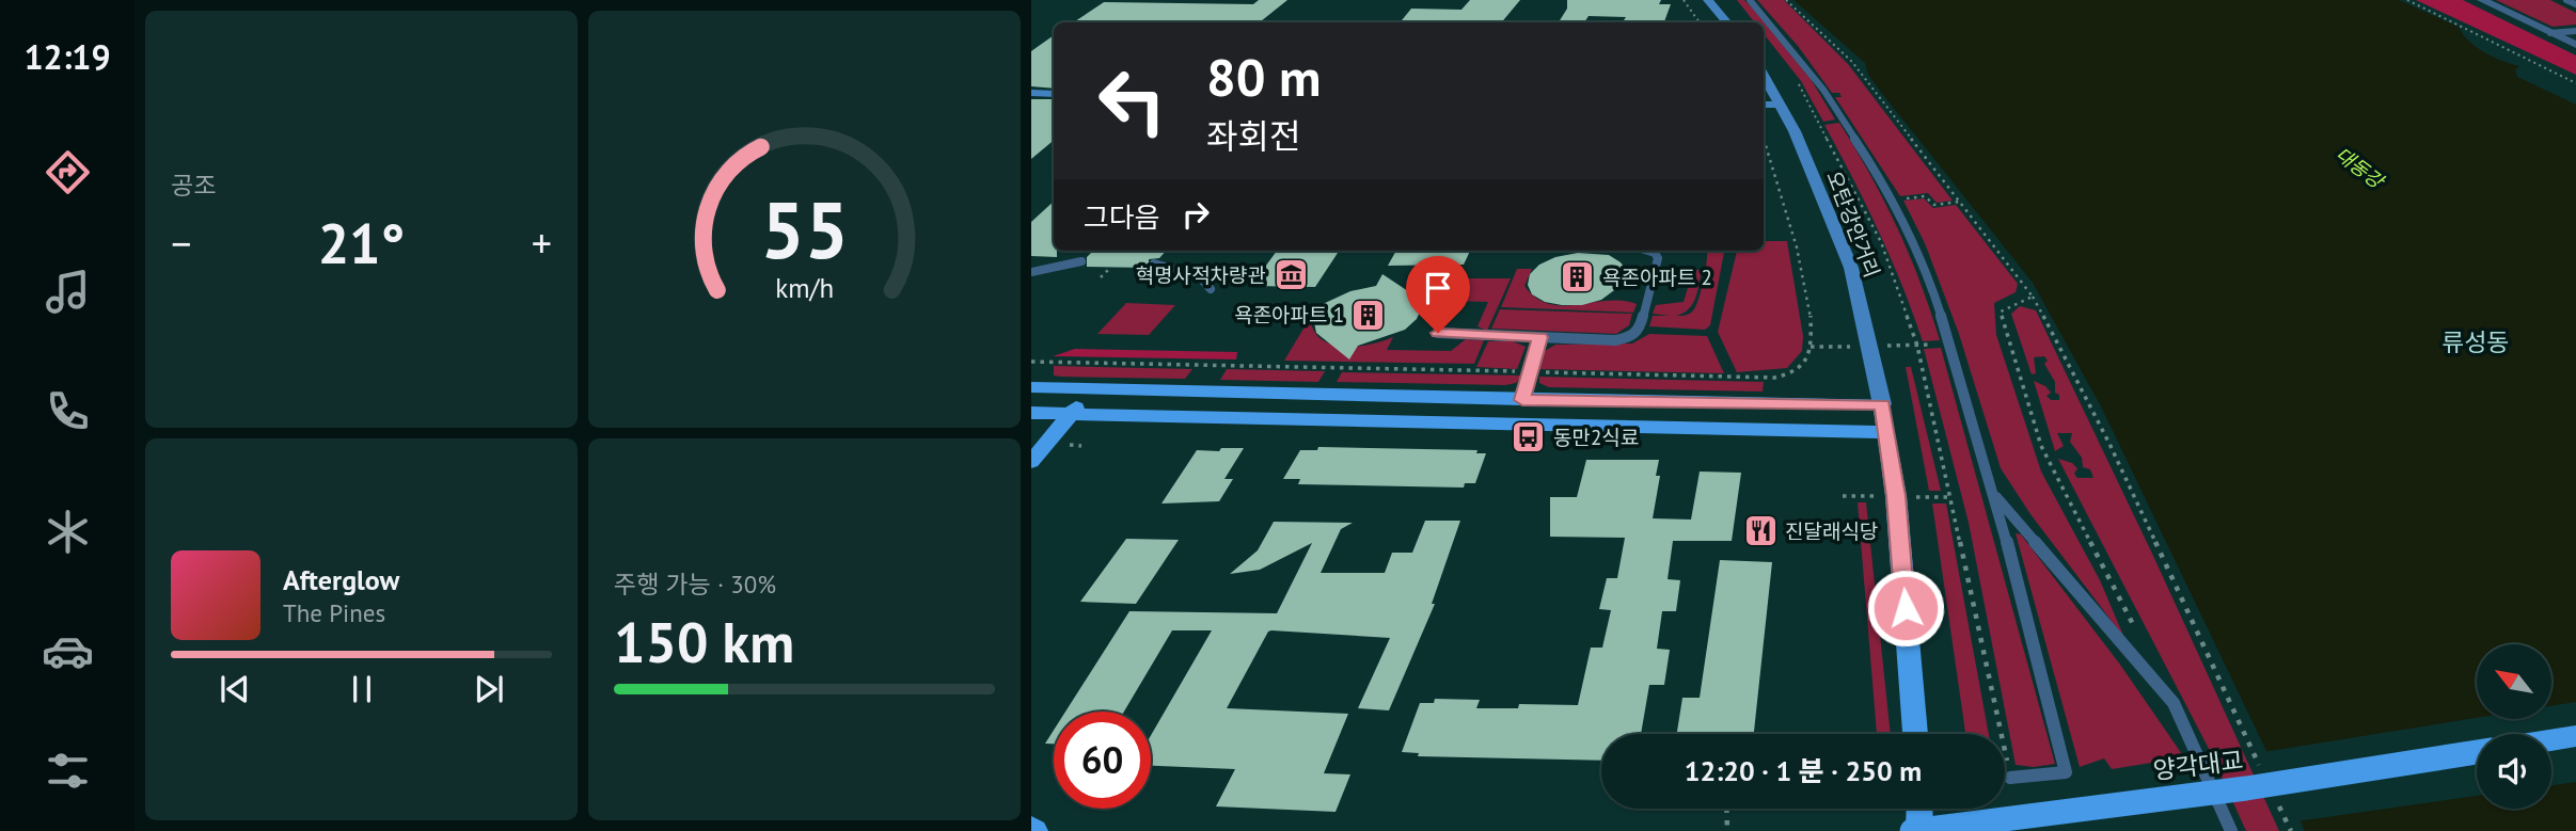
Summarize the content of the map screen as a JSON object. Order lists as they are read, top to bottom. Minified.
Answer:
{"streets":{"main road":["오탄강안거리","양각대교"]},"districts":["류성동"],"water":["대동강"],"places":{"museum":["혁명사적차량관"],"building":["욕존아파트 2","욕존아파트 1"],"bus stop":["동만2식료"],"restaurant":["진달래식당"]},"north":"top left","page":{"tabs":"12:19","tile":["공조",["주행 가능 · 30%","150 km"]],"turn":["80 m","좌회전"],"then":"그다음","heat":["−","21°","+"],"song":["Afterglow","The Pines"],"limit":"60","trip":"12:20 · 1 분 · 250 m","gauge":["55","km/h"]}}
